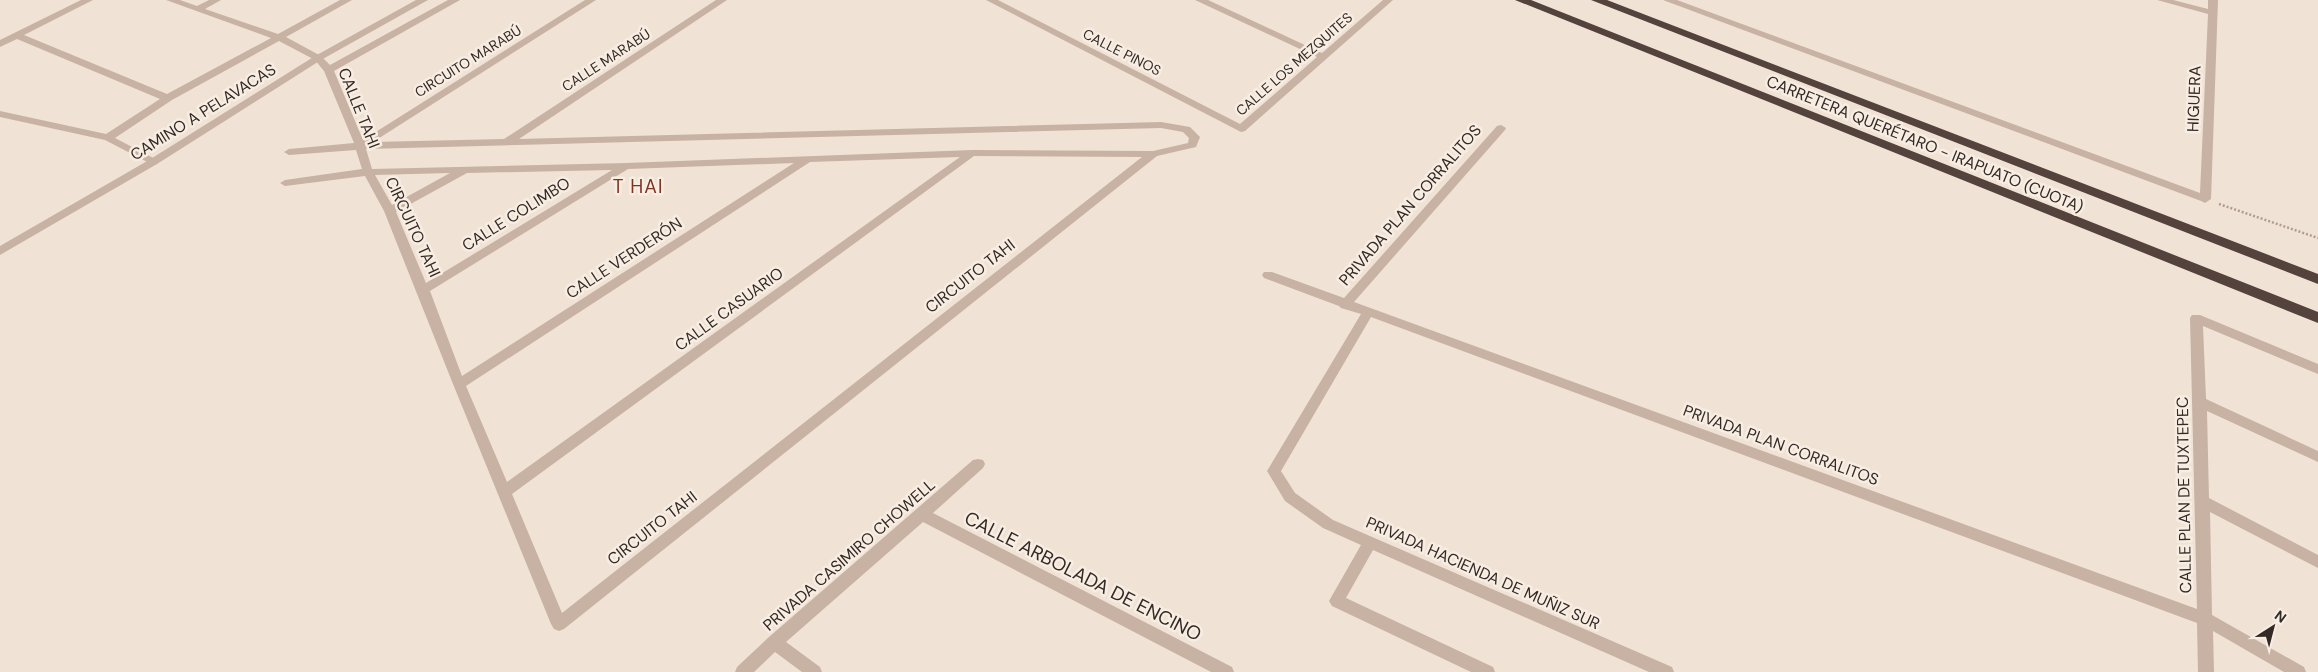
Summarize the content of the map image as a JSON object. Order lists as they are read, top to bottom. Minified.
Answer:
{"streets":{"highway":["CARRETERA QUERÉTARO - IRAPUATO (CUOTA)"],"street":["CALLE PINOS","CALLE MARABÚ","CIRCUITO MARABÚ","CALLE LOS MEZQUITES","HIGUERA","CALLE TAHI","CAMINO A PELAVACAS","PRIVADA PLAN CORRALITOS","CALLE COLIMBO","CIRCUITO TAHI","CALLE VERDERÓN","CALLE CASUARIO","CALLE PLAN DE TUXTEPEC","PRIVADA CASIMIRO CHOWELL","PRIVADA HACIENDA DE MUÑIZ SUR","CALLE ARBOLADA DE ENCINO"]},"crossings":[["CALLE PINOS","CALLE LOS MEZQUITES"],["CALLE MARABÚ","CIRCUITO TAHI"],["CIRCUITO MARABÚ","CALLE TAHI"],["CIRCUITO MARABÚ","CIRCUITO TAHI"],["CALLE TAHI","CAMINO A PELAVACAS"],["CALLE TAHI","CIRCUITO TAHI"],["PRIVADA PLAN CORRALITOS","CALLE PLAN DE TUXTEPEC"],["PRIVADA PLAN CORRALITOS","PRIVADA HACIENDA DE MUÑIZ SUR"],["CALLE COLIMBO","CIRCUITO TAHI"],["CIRCUITO TAHI","CALLE VERDERÓN"],["CIRCUITO TAHI","CALLE CASUARIO"],["PRIVADA CASIMIRO CHOWELL","CALLE ARBOLADA DE ENCINO"]],"districts":["T HAI"],"north":"top right"}
